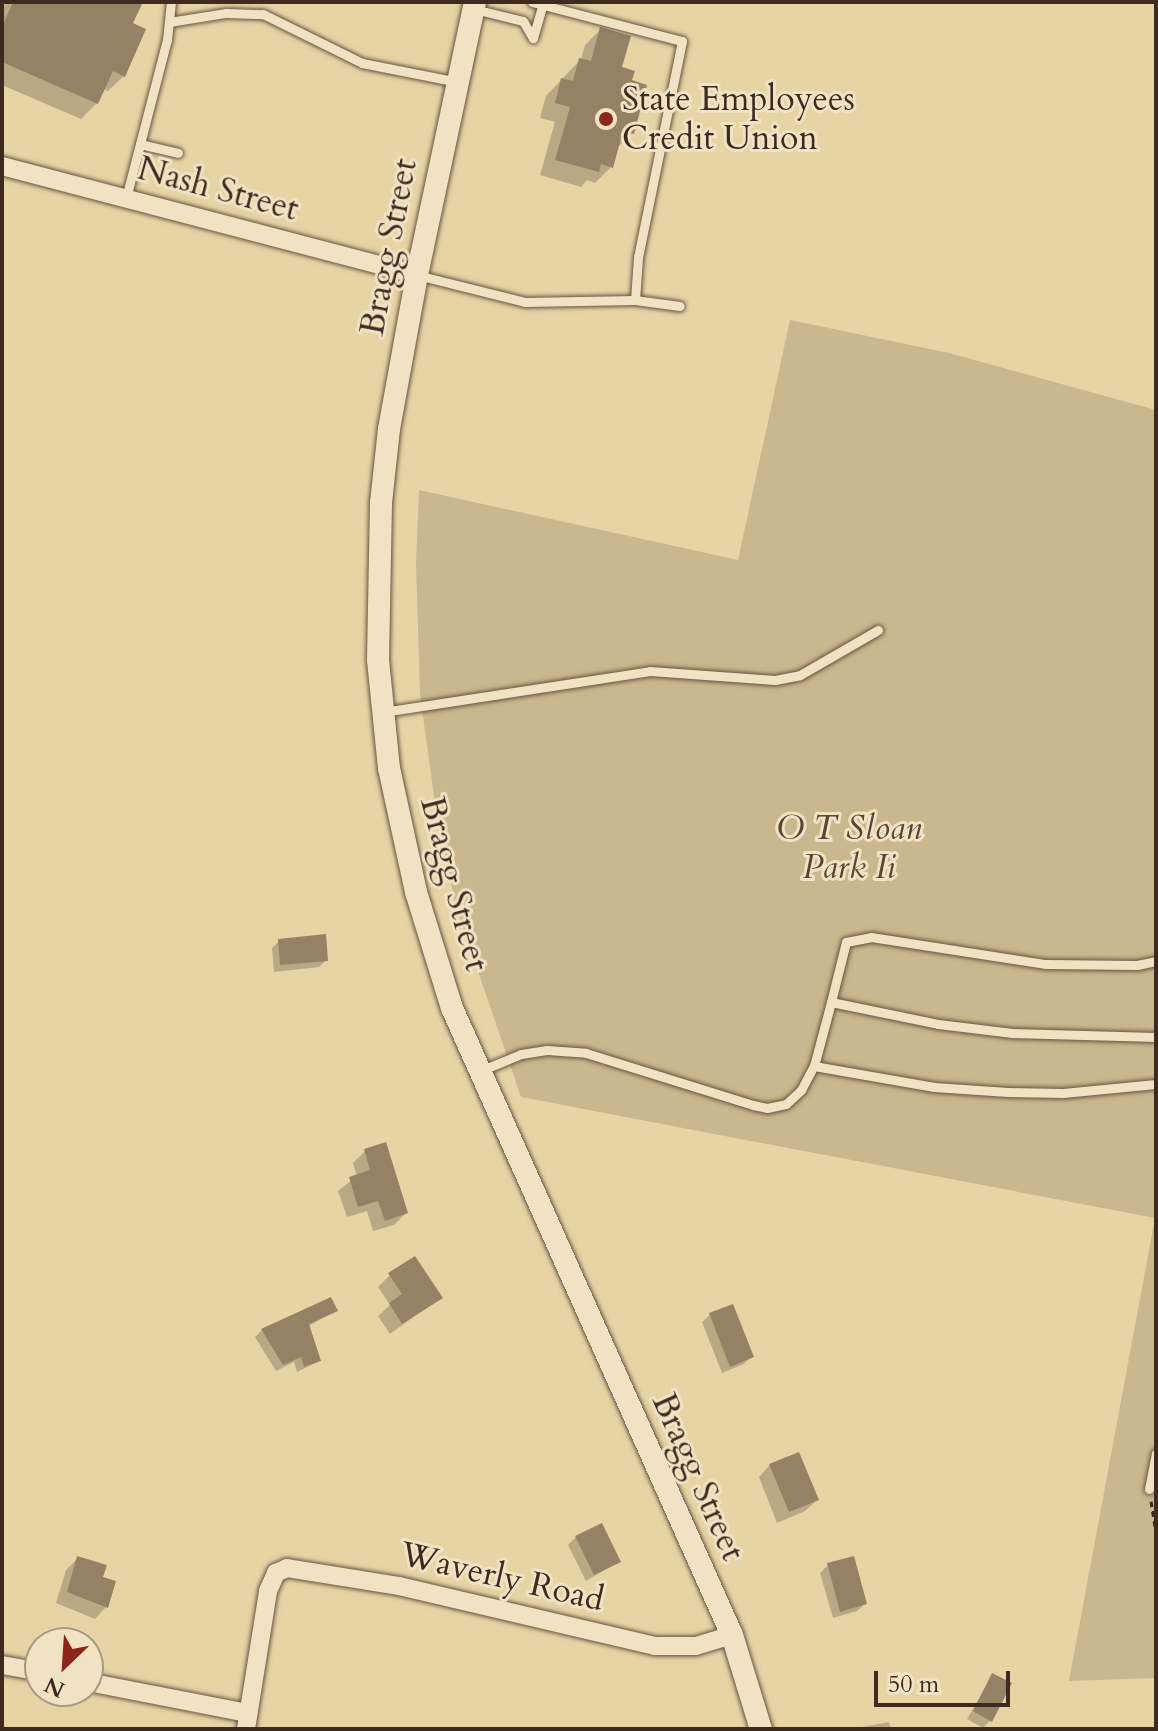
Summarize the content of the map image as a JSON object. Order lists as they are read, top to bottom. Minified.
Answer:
{"streets":{"street":["Nash Street","Bragg Street","Waverly Road"]},"crossings":[["Nash Street","Bragg Street"],["Bragg Street","Waverly Road"]],"parks":["O T Sloan Park Ii"],"places":["State Employees Credit Union"],"scale_bar":"50 m","north":"bottom left"}
